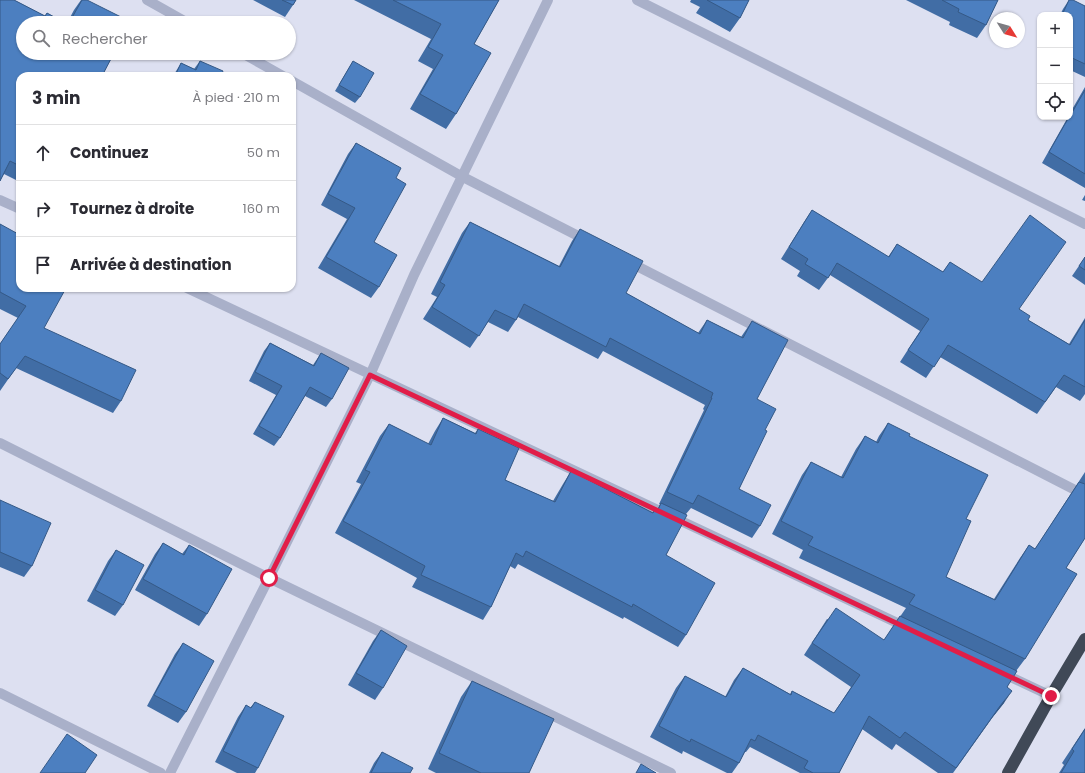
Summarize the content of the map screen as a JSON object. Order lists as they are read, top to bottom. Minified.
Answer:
{"north":"bottom right","page":{"map_buttons":["+","−"],"search":"Rechercher","heading":["3 min","À pied · 210 m"],"list":[["Continuez","50 m"],["Tournez à droite","160 m"],"Arrivée à destination"]}}
